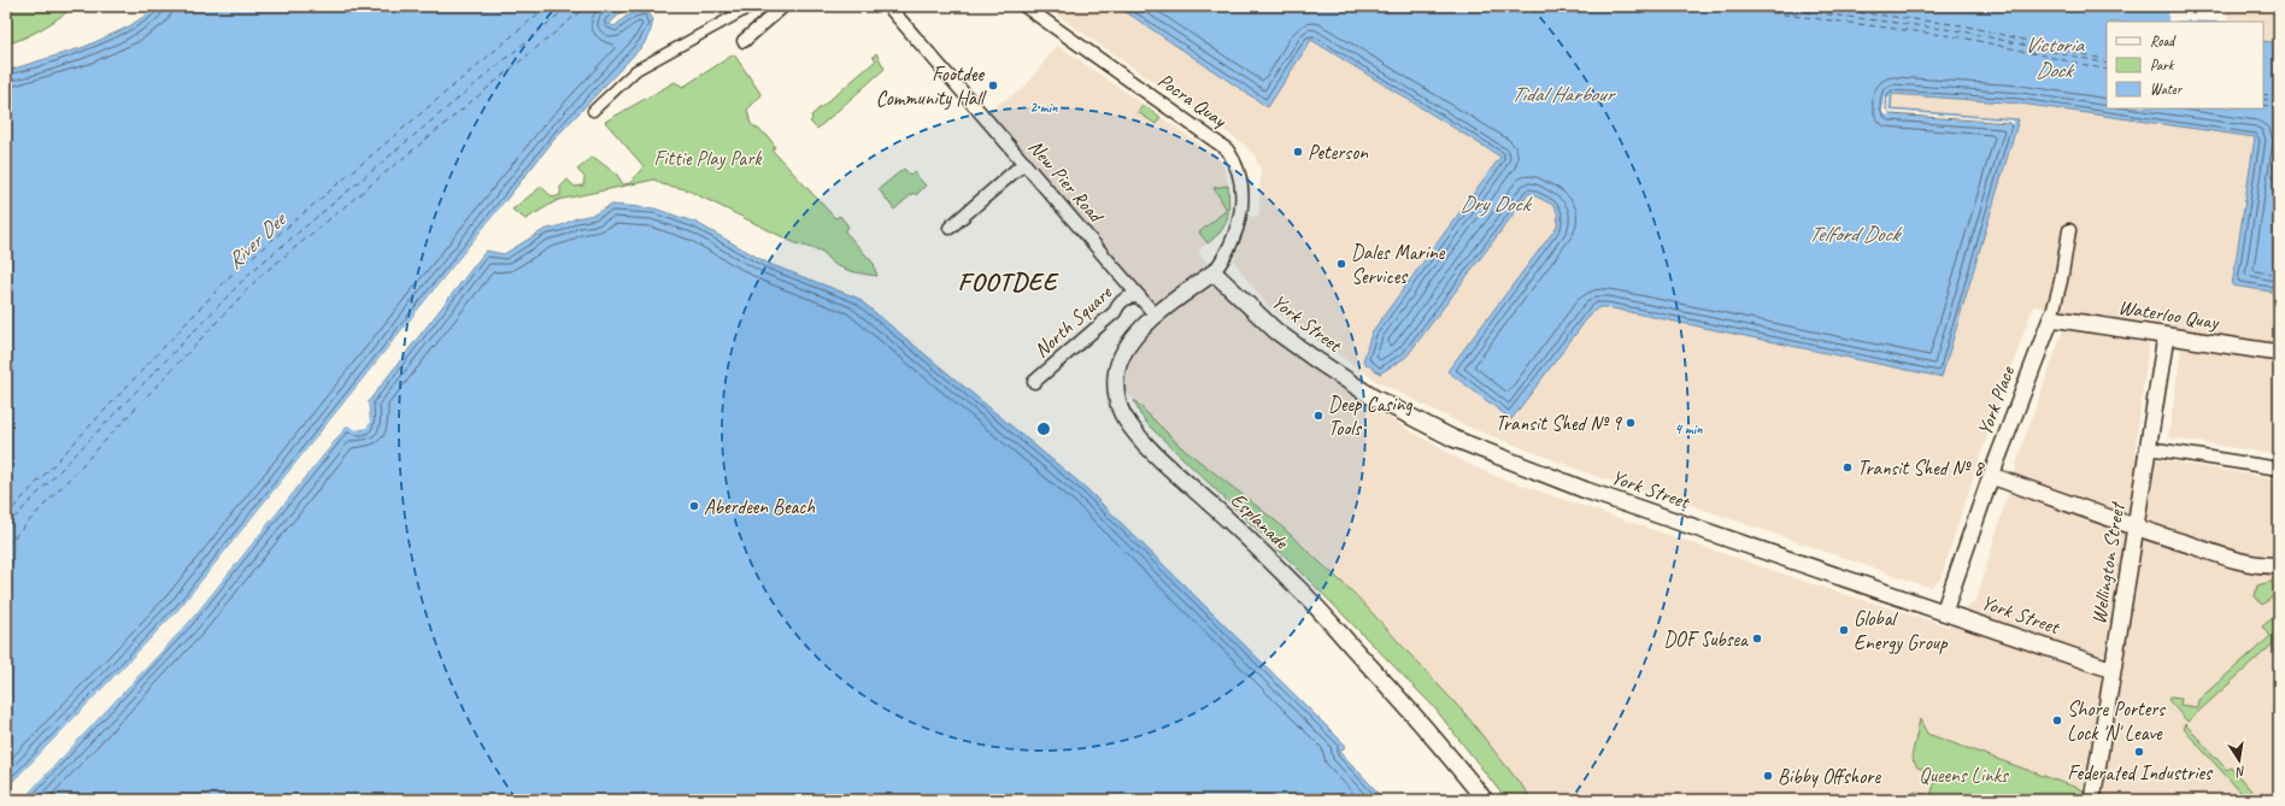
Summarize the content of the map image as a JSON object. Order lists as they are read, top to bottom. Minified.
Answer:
{"streets":{"street":["Pocra Quay","New Pier Road","Waterloo Quay","North Square","York Street","York Place","Esplanade","Wellington Street"]},"crossings":[["Pocra Quay","York Street"],["Pocra Quay","Esplanade"],["New Pier Road","North Square"],["New Pier Road","Esplanade"],["Waterloo Quay","York Place"],["Waterloo Quay","Wellington Street"],["York Street","York Place"],["York Street","Esplanade"],["York Street","Wellington Street"]],"districts":["FOOTDEE"],"water":["Victoria Dock","Tidal Harbour","Dry Dock","Telford Dock","River Dee"],"parks":["Fittie Play Park","Queens Links"],"places":["Footdee Community Hall","Peterson","Dales Marine Services","Deep Casing Tools","Transit Shed № 9","Transit Shed № 8","Aberdeen Beach","Global Energy Group","DOF Subsea","Shore Porters Lock 'N' Leave","Federated Industries","Bibby Offshore"],"legend":["Road","Park","Water"],"north":"bottom","rings":["2 min","4 min"]}
